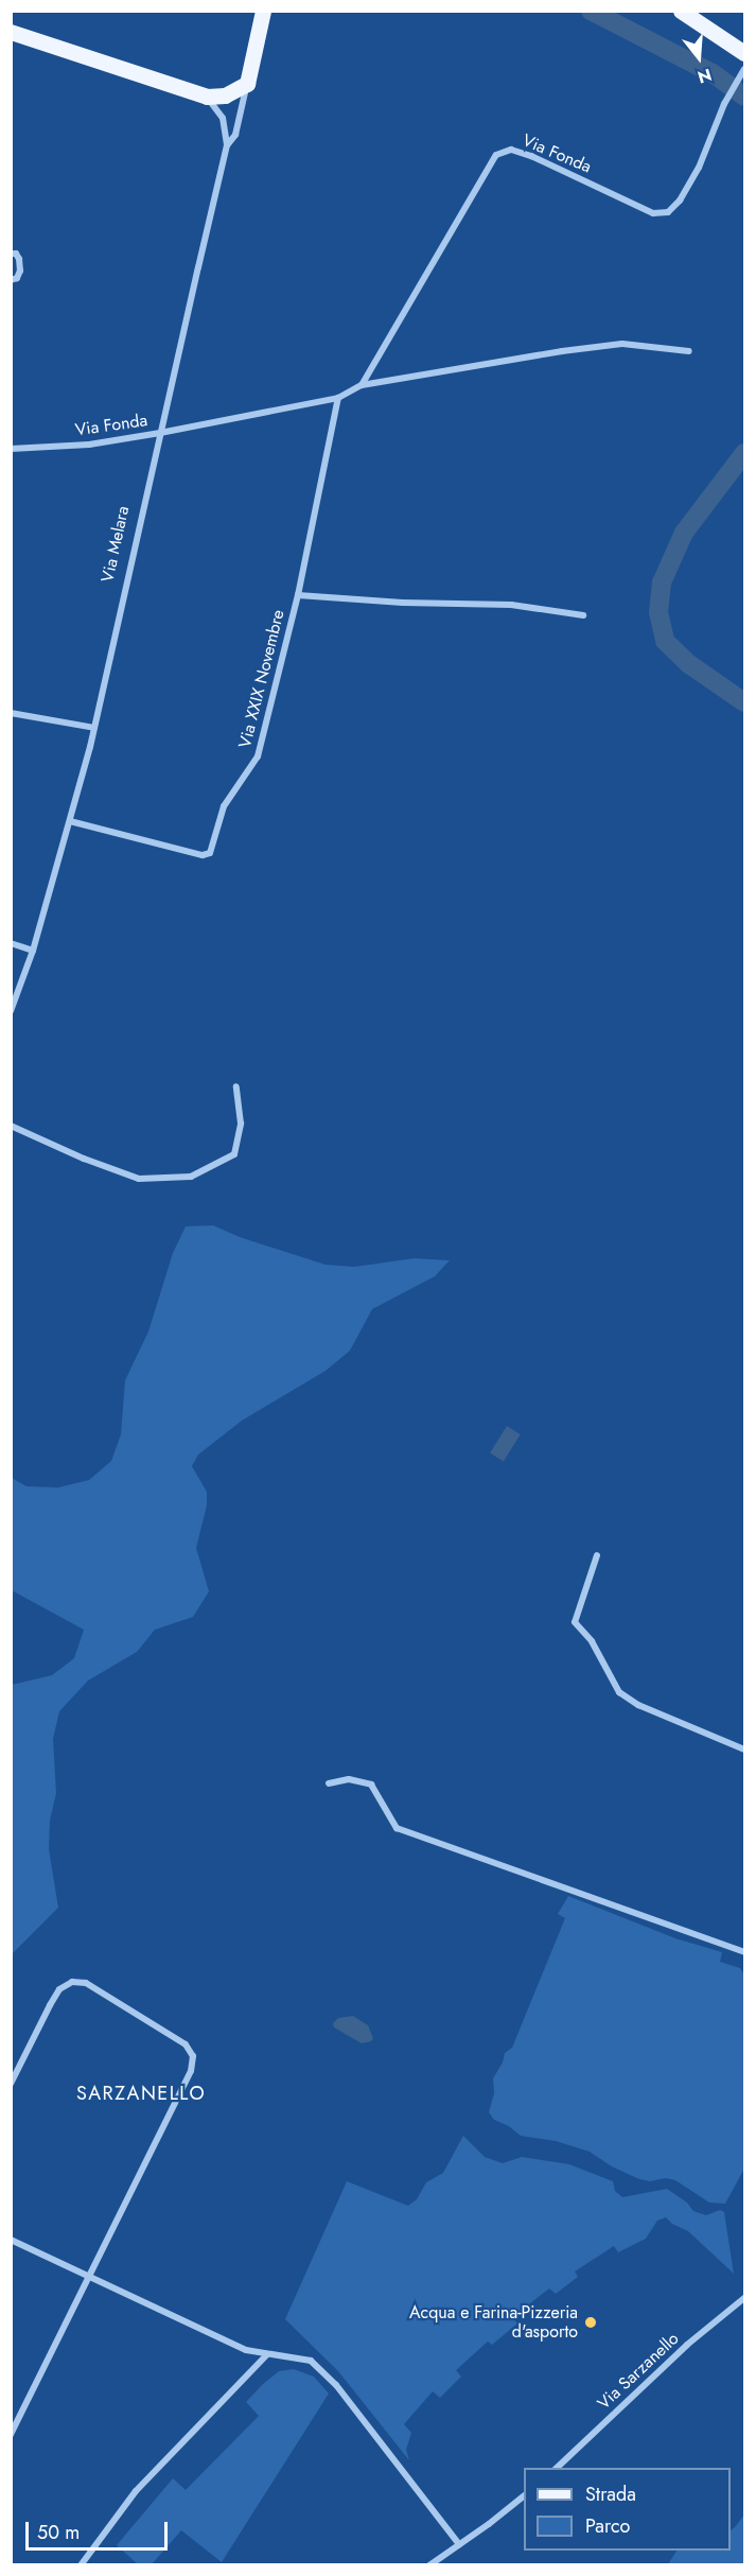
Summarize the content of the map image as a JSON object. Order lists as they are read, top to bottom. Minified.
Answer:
{"streets":{"main road":["Via Melara"],"street":["Via Fonda","Via XXIX Novembre","Via Sarzanello"]},"crossings":[["Via Fonda","Via Melara"],["Via Fonda","Via XXIX Novembre"],["Via Melara","Via XXIX Novembre"]],"districts":["SARZANELLO"],"places":["Acqua e Farina-Pizzeria d'asporto"],"legend":["Strada","Parco"],"scale_bar":"50 m","north":"bottom"}
